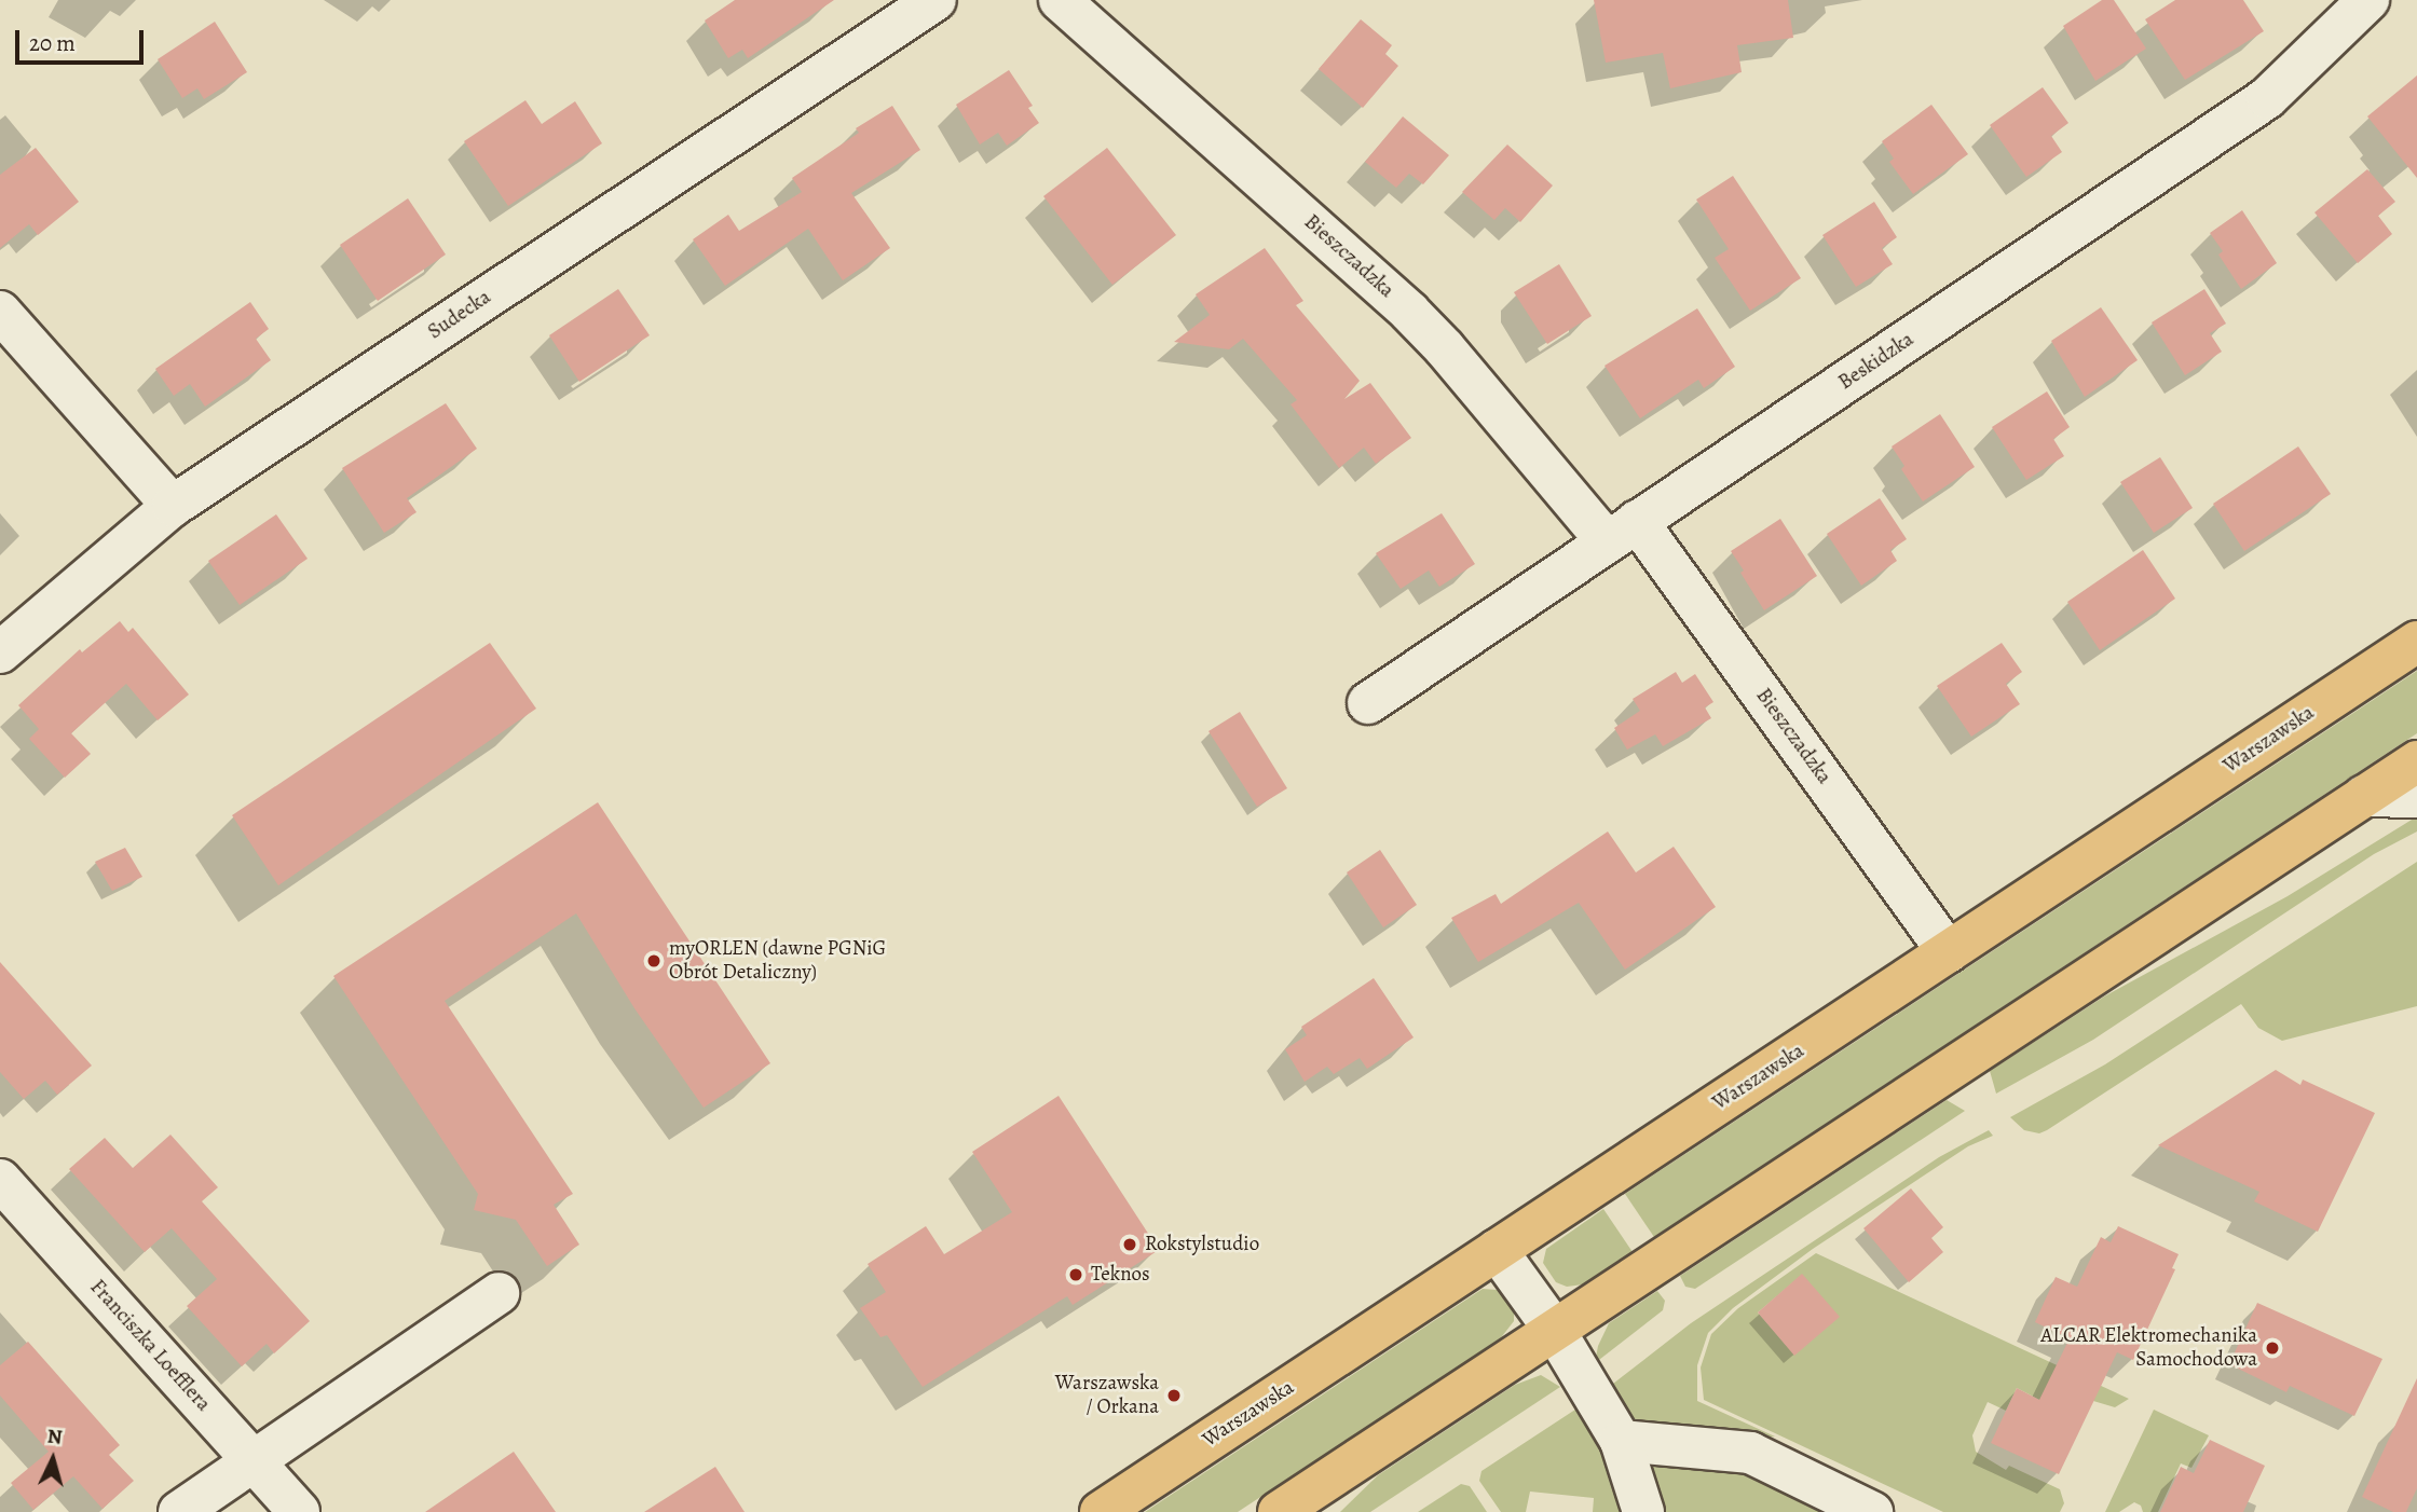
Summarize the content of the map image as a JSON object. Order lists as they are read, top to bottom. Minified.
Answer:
{"streets":{"main road":["Warszawska"],"street":["Bieszczadzka","Sudecka","Beskidzka","Franciszka Loefflera"]},"crossings":[["Bieszczadzka","Beskidzka"],["Bieszczadzka","Warszawska"]],"places":["myORLEN (dawne PGNiG Obrót Detaliczny)","Rokstylstudio","Teknos","ALCAR Elektromechanika Samochodowa","Warszawska / Orkana"],"scale_bar":"20 m","north":"top"}
